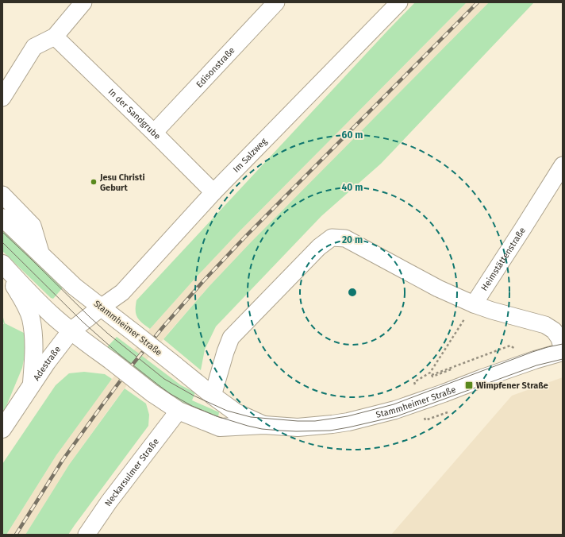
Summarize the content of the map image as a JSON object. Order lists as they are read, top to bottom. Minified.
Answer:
{"streets":{"main road":["Stammheimer Straße","Adestraße"],"street":["Edisonstraße","In der Sandgrube","Im Salzweg","Heimstättenstraße","Neckarsulmer Straße"]},"crossings":[["Edisonstraße","In der Sandgrube"],["In der Sandgrube","Im Salzweg"],["Im Salzweg","Stammheimer Straße"],["Im Salzweg","Adestraße"],["Stammheimer Straße","Adestraße"],["Stammheimer Straße","Neckarsulmer Straße"]],"places":{"other":["Jesu Christi Geburt"],"transit":["Wimpfener Straße"]},"rings":["60 m","40 m","20 m"]}
